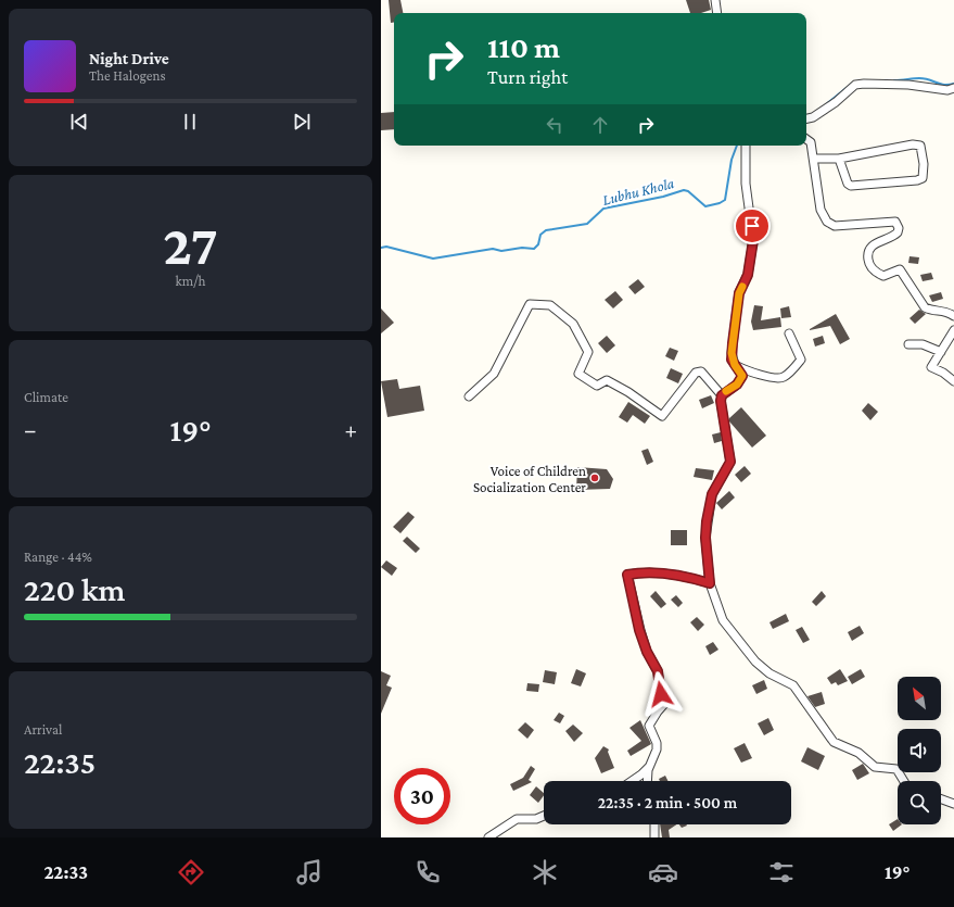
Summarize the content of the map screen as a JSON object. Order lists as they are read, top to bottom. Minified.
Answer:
{"water":["Lubhu Khola"],"places":["Voice of Children Socialization Center"],"north":"top left","page":{"turn":["110 m","Turn right"],"song":["Night Drive","The Halogens"],"tile":[["27","km/h"],"Climate",["Range · 44%","220 km"],["Arrival","22:35"]],"heat":["−","19°","+"],"limit":"30","trip":"22:35 · 2 min · 500 m","tabs":["22:33","19°"]}}
